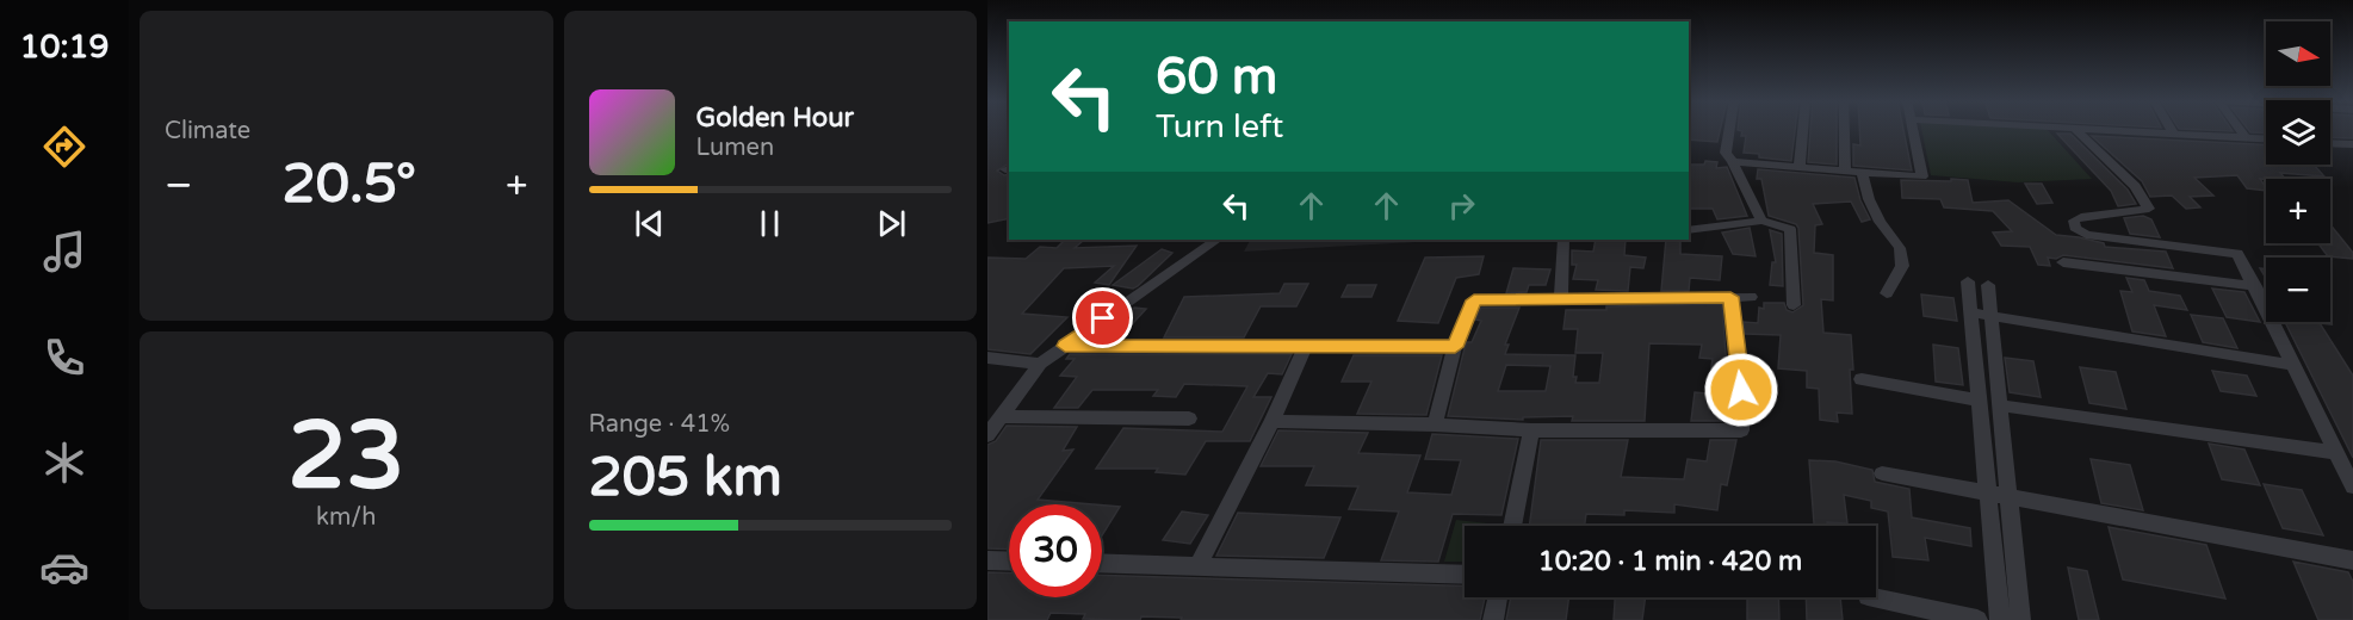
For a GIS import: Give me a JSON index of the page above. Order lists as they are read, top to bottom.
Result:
{
  "north": "right",
  "page": {
    "tabs": "10:19",
    "tile": [
      "Climate",
      ["23", "km/h"],
      ["Range · 41%", "205 km"]
    ],
    "map_buttons": ["+", "−"],
    "turn": ["60 m", "Turn left"],
    "song": ["Golden Hour", "Lumen"],
    "heat": ["−", "20.5°", "+"],
    "limit": "30",
    "trip": "10:20 · 1 min · 420 m"
  }
}
